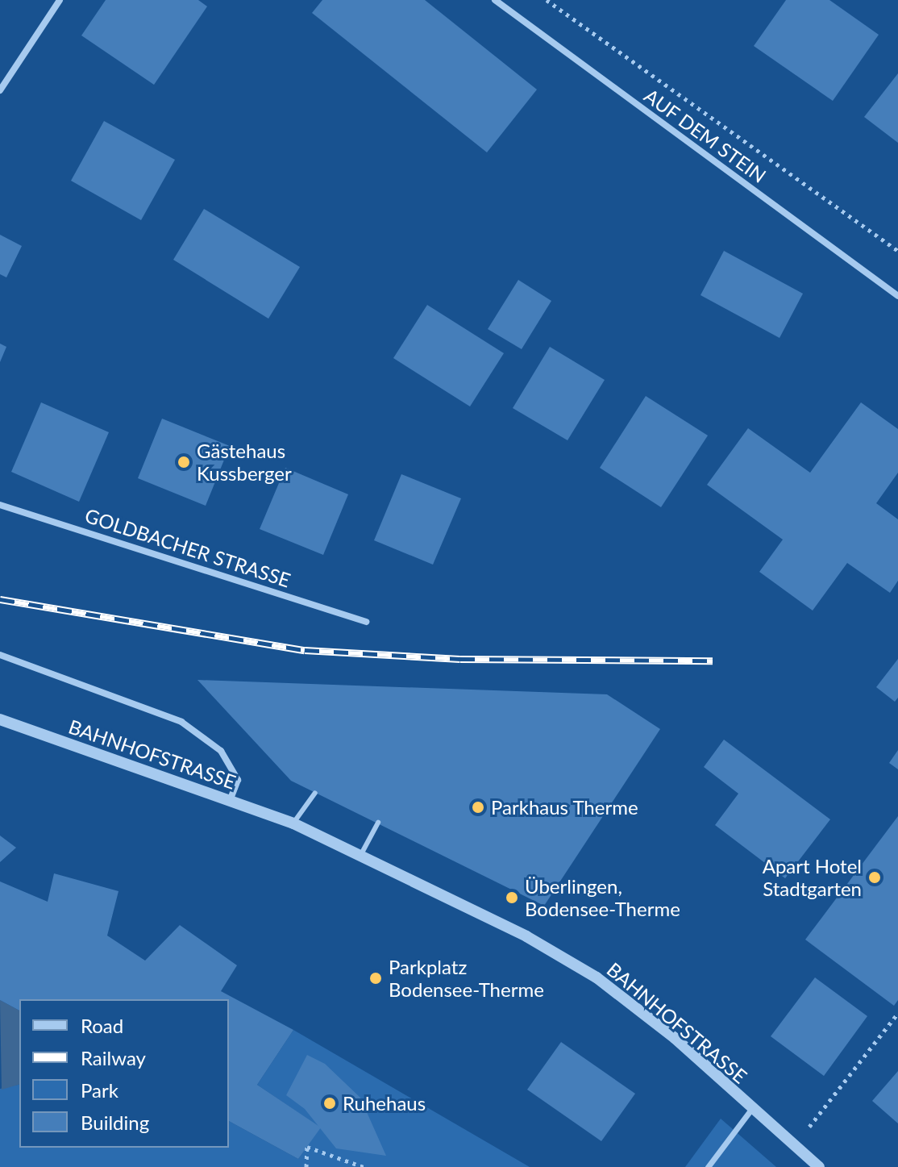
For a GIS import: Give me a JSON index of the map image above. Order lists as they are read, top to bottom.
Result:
{
  "streets": {
    "street": ["AUF DEM STEIN", "GOLDBACHER STRASSE", "BAHNHOFSTRASSE"]
  },
  "places": [
    "Gästehaus Kussberger",
    "Parkhaus Therme",
    "Apart Hotel Stadtgarten",
    "Überlingen, Bodensee-Therme",
    "Parkplatz Bodensee-Therme",
    "Ruhehaus"
  ],
  "legend": [
    "Road",
    "Railway",
    "Park",
    "Building"
  ]
}
